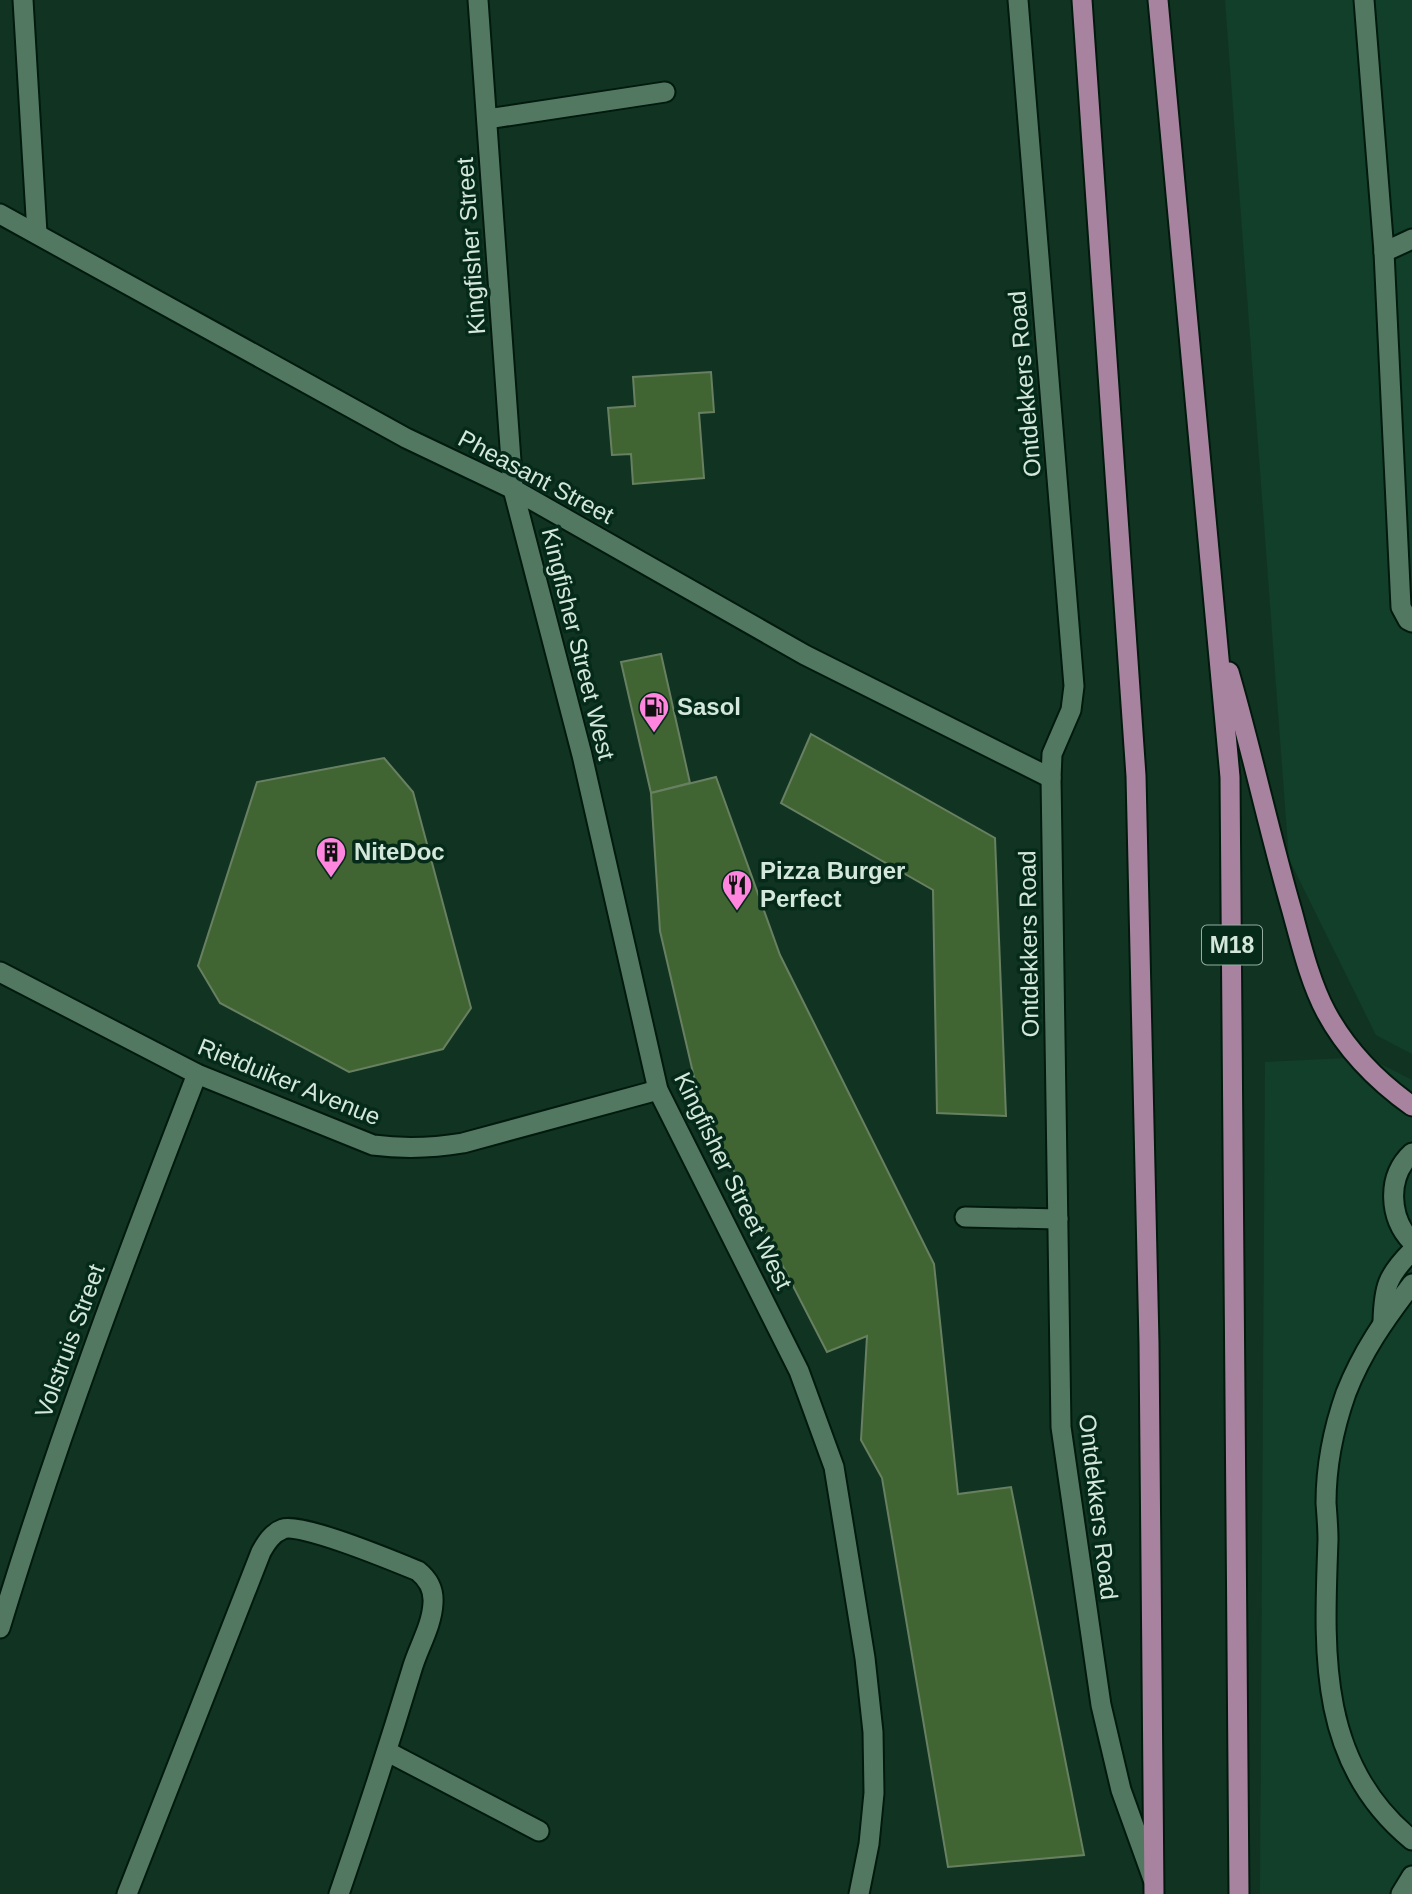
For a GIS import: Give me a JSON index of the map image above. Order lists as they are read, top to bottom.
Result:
{
  "streets": {
    "main road": ["Ontdekkers Road", "M18"],
    "street": [
      "Kingfisher Street",
      "Pheasant Street",
      "Kingfisher Street West",
      "Rietduiker Avenue",
      "Volstruis Street"
    ]
  },
  "crossings": [
    ["Kingfisher Street", "Pheasant Street"],
    ["Kingfisher Street", "Kingfisher Street West"],
    ["Ontdekkers Road", "Pheasant Street"],
    ["Pheasant Street", "Kingfisher Street West"],
    ["Kingfisher Street West", "Rietduiker Avenue"],
    ["Rietduiker Avenue", "Volstruis Street"]
  ],
  "places": {
    "fuel station": ["Sasol"],
    "building": ["NiteDoc"],
    "restaurant": ["Pizza Burger Perfect"]
  }
}
